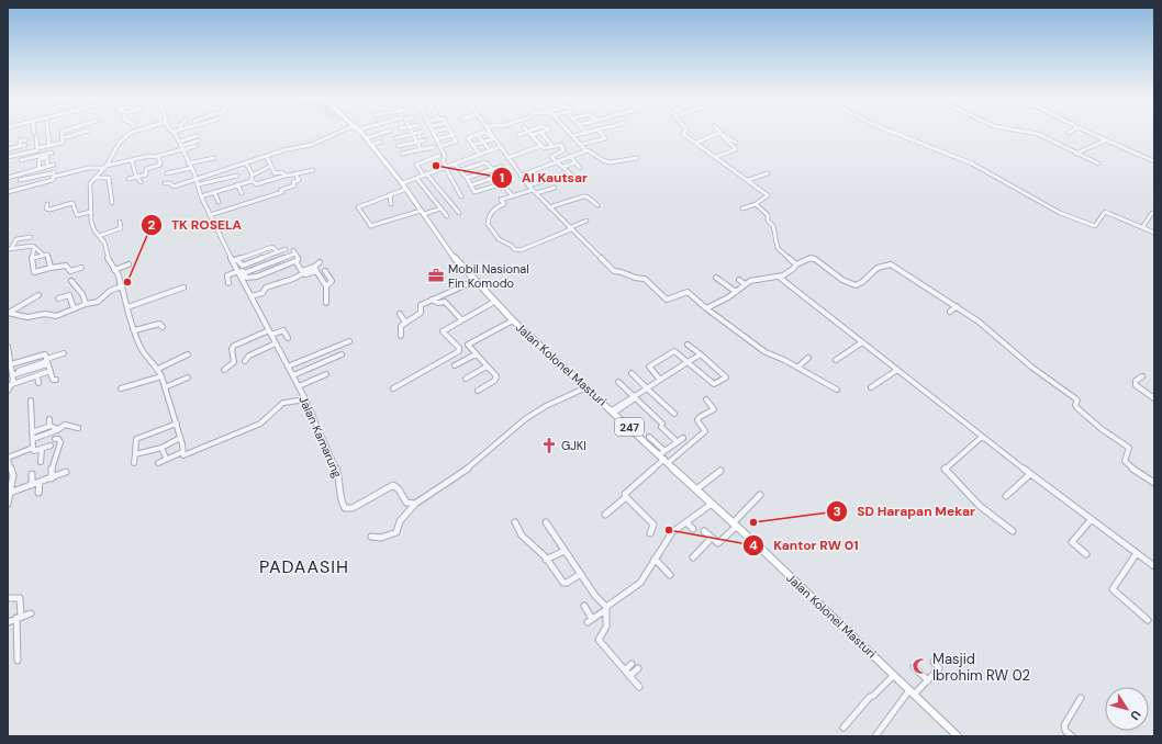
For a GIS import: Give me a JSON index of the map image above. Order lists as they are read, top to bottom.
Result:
{
  "streets": {
    "main road": ["Jalan Kolonel Masturi", "247"],
    "street": ["Jalan Kamarung"]
  },
  "districts": ["PADAASIH"],
  "places": {
    "other": [
      "Al Kautsar",
      "TK ROSELA",
      "SD Harapan Mekar",
      "Kantor RW 01"
    ],
    "office": ["Mobil Nasional Fin Komodo"],
    "church": ["GJKI"],
    "mosque": ["Masjid Ibrohim RW 02"]
  },
  "north": "bottom right"
}
